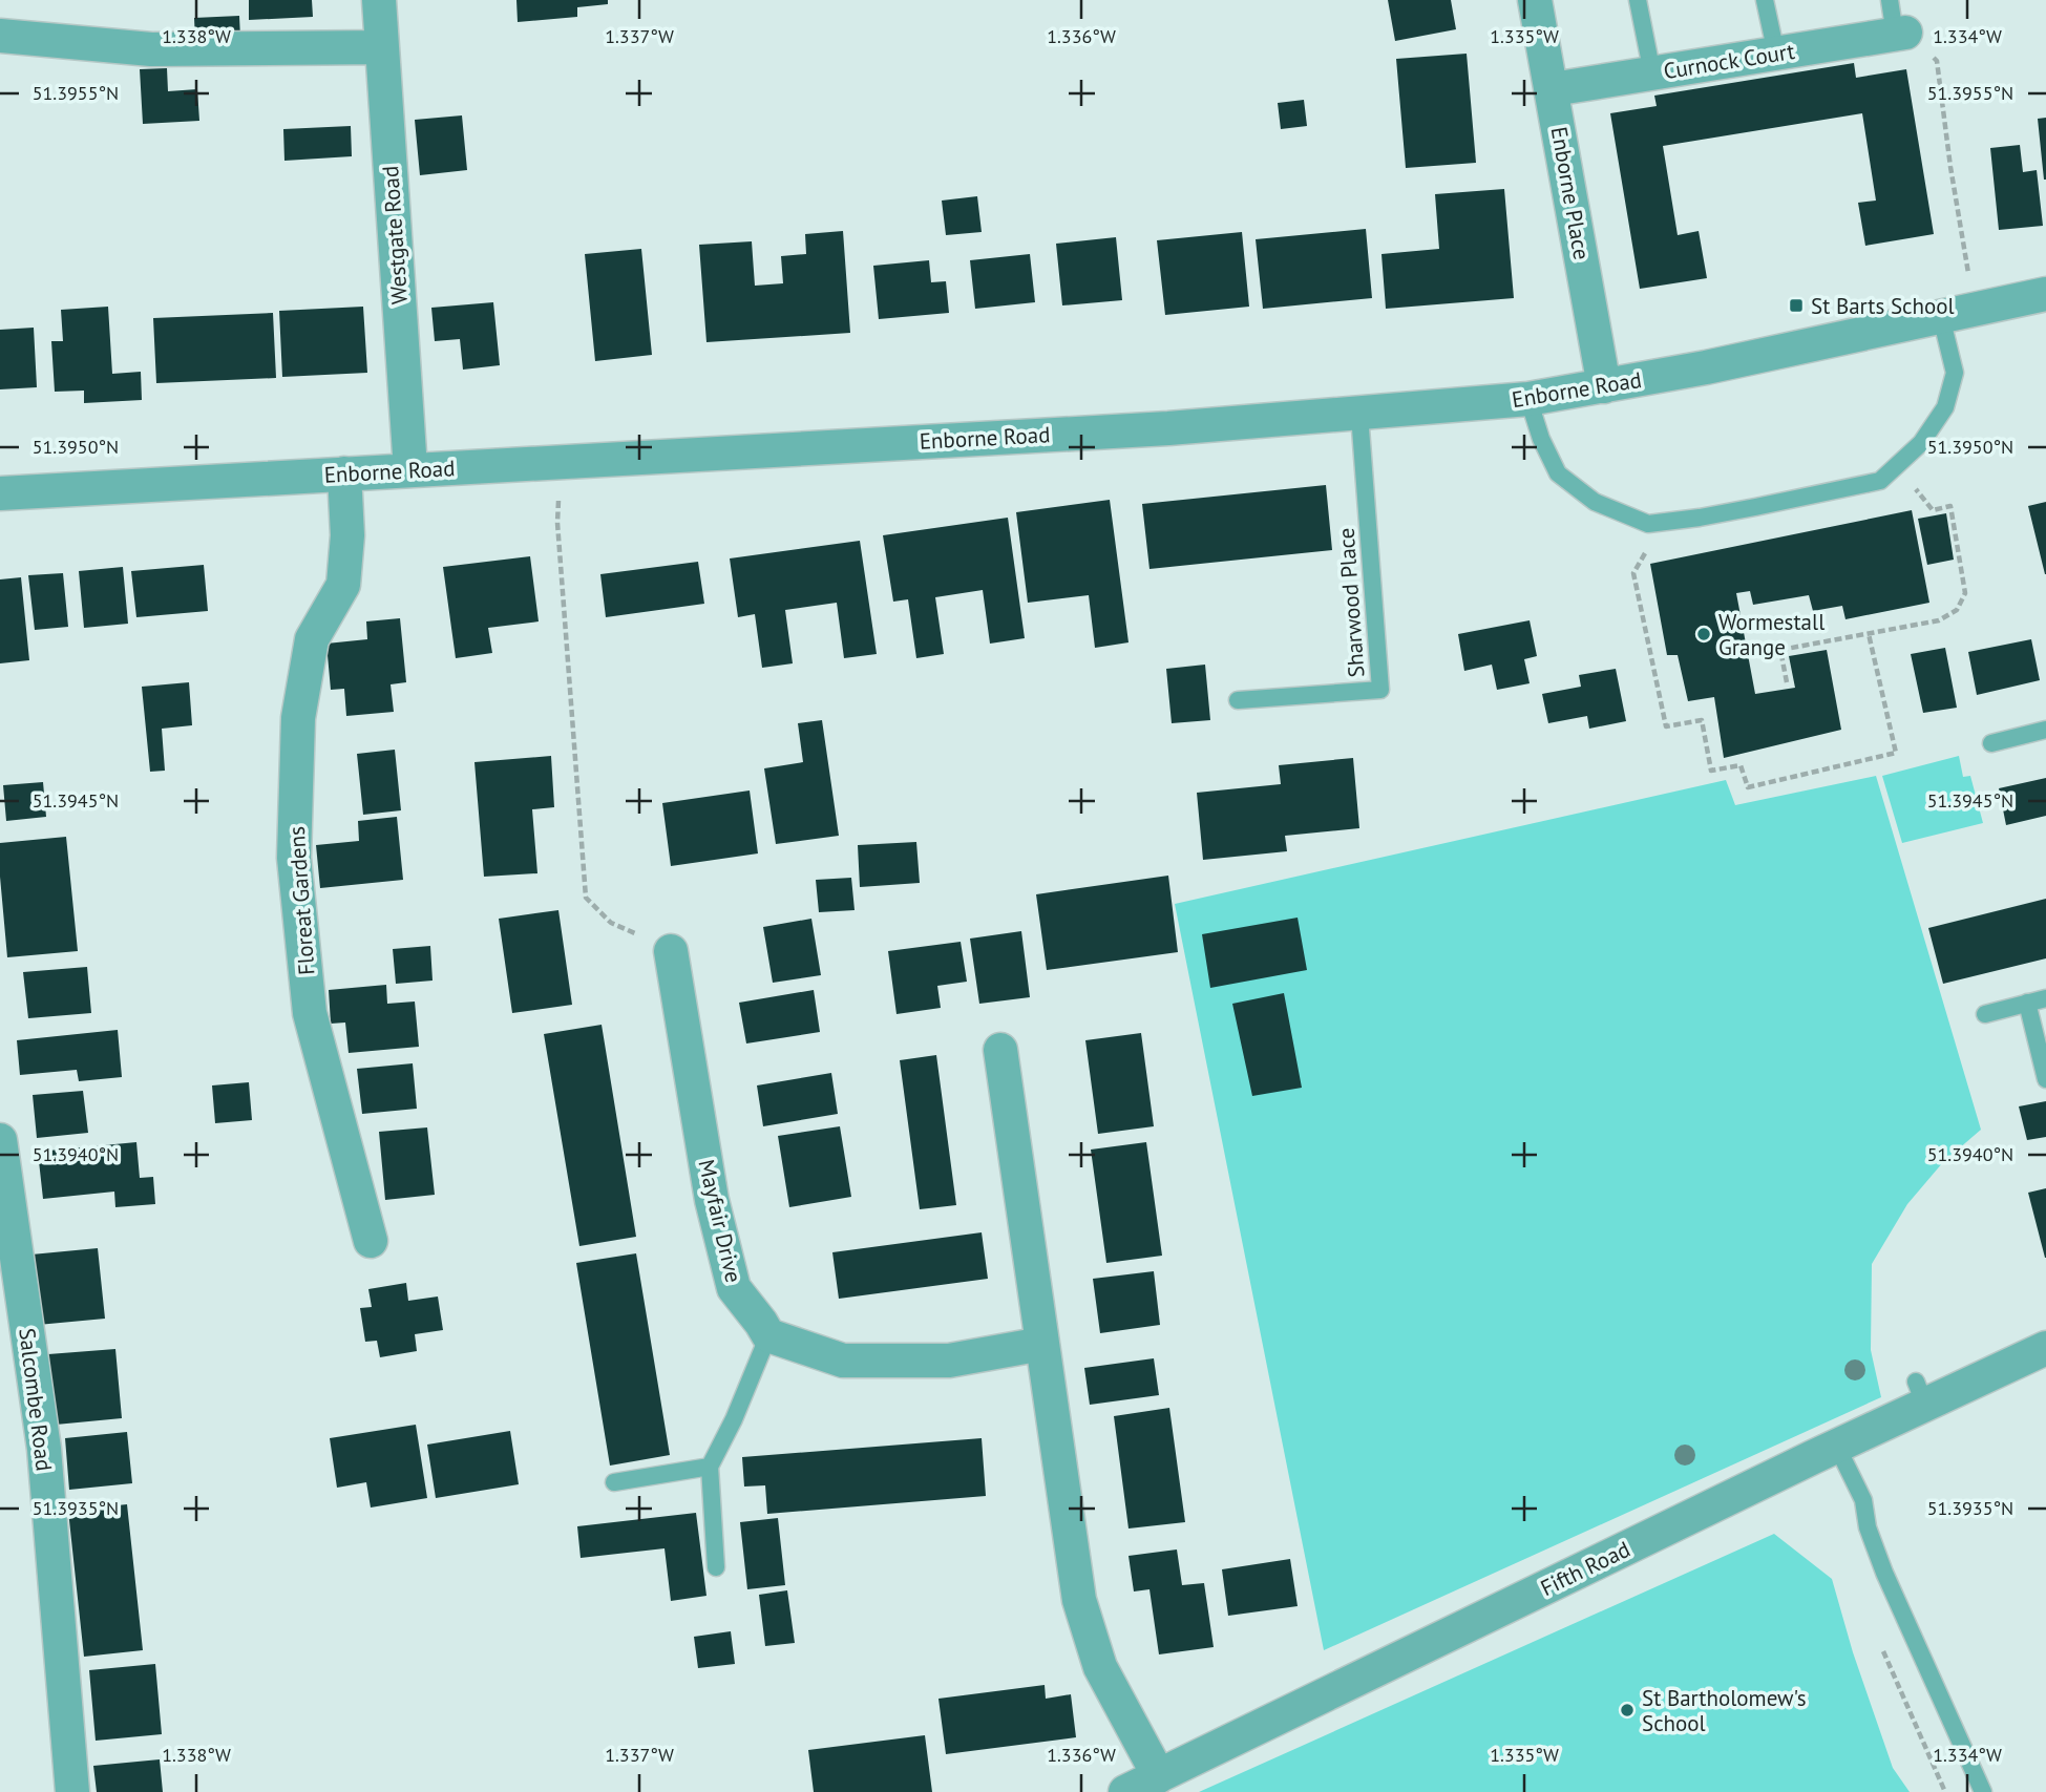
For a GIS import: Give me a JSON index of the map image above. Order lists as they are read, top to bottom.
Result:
{
  "streets": {
    "street": [
      "Curnock Court",
      "Enborne Place",
      "Westgate Road",
      "Enborne Road",
      "Floreat Gardens",
      "Mayfair Drive",
      "Salcombe Road",
      "Fifth Road"
    ],
    "lane": ["Sharwood Place"]
  },
  "crossings": [
    ["Curnock Court", "Enborne Place"],
    ["Enborne Place", "Enborne Road"],
    ["Westgate Road", "Enborne Road"],
    ["Enborne Road", "Sharwood Place"],
    ["Enborne Road", "Floreat Gardens"]
  ],
  "places": {
    "transit": ["St Barts School"],
    "other": ["Wormestall Grange", "St Bartholomew's School"]
  },
  "coordinates": [
    "1.338°W",
    "1.337°W",
    "1.336°W",
    "1.335°W",
    "1.334°W",
    "51.3955°N",
    "51.3950°N",
    "51.3945°N",
    "51.3940°N",
    "51.3935°N"
  ]
}
